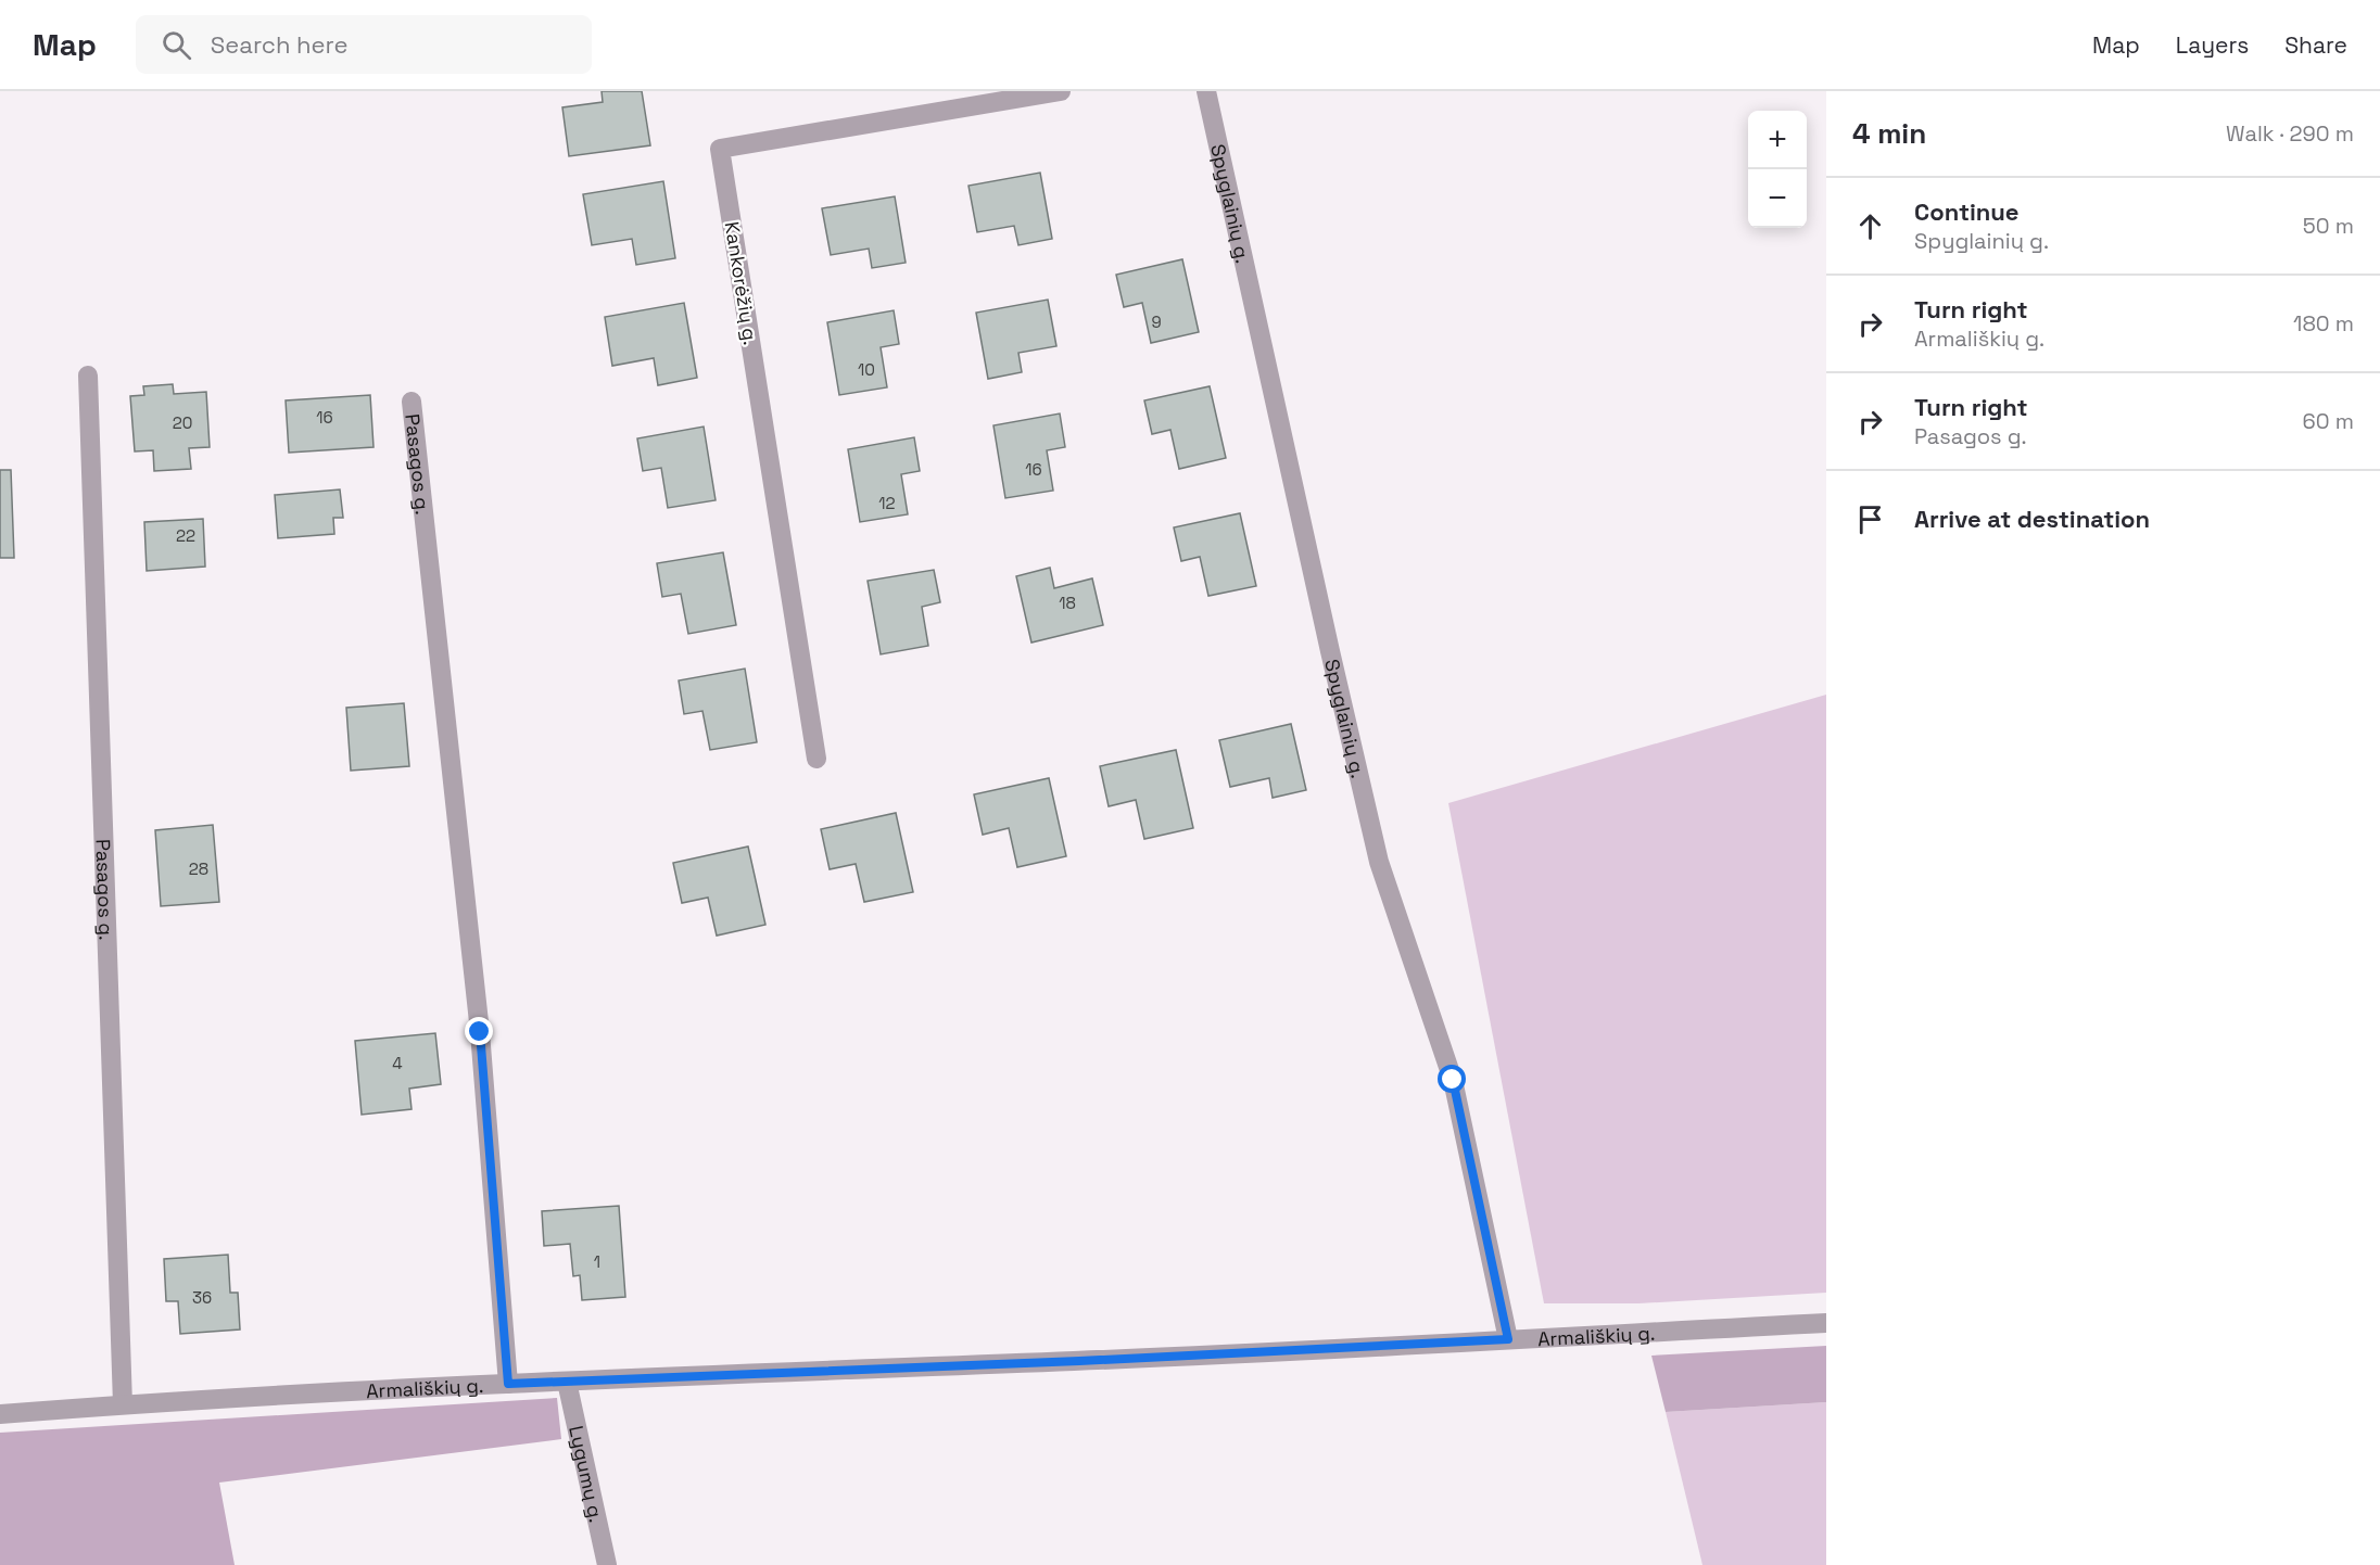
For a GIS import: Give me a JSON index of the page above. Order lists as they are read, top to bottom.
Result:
{
  "streets": {
    "street": [
      "Spyglainių g.",
      "Kankorėžių g.",
      "Pasagos g.",
      "Armališkių g.",
      "Lygumų g."
    ]
  },
  "crossings": [
    ["Spyglainių g.", "Armališkių g."],
    ["Pasagos g.", "Armališkių g."],
    ["Armališkių g.", "Lygumų g."]
  ],
  "house_numbers": [
    "9",
    "10",
    "16",
    "20",
    "16",
    "12",
    "22",
    "18",
    "28",
    "4",
    "1",
    "36"
  ],
  "page": {
    "header": "Map",
    "search": "Search here",
    "nav": ["Map", "Layers", "Share"],
    "heading": ["4 min", "Walk · 290 m"],
    "map_buttons": ["+", "−"],
    "list": [
      ["Continue", "Spyglainių g.", "50 m"],
      ["Turn right", "Armališkių g.", "180 m"],
      ["Turn right", "Pasagos g.", "60 m"],
      "Arrive at destination"
    ]
  }
}
